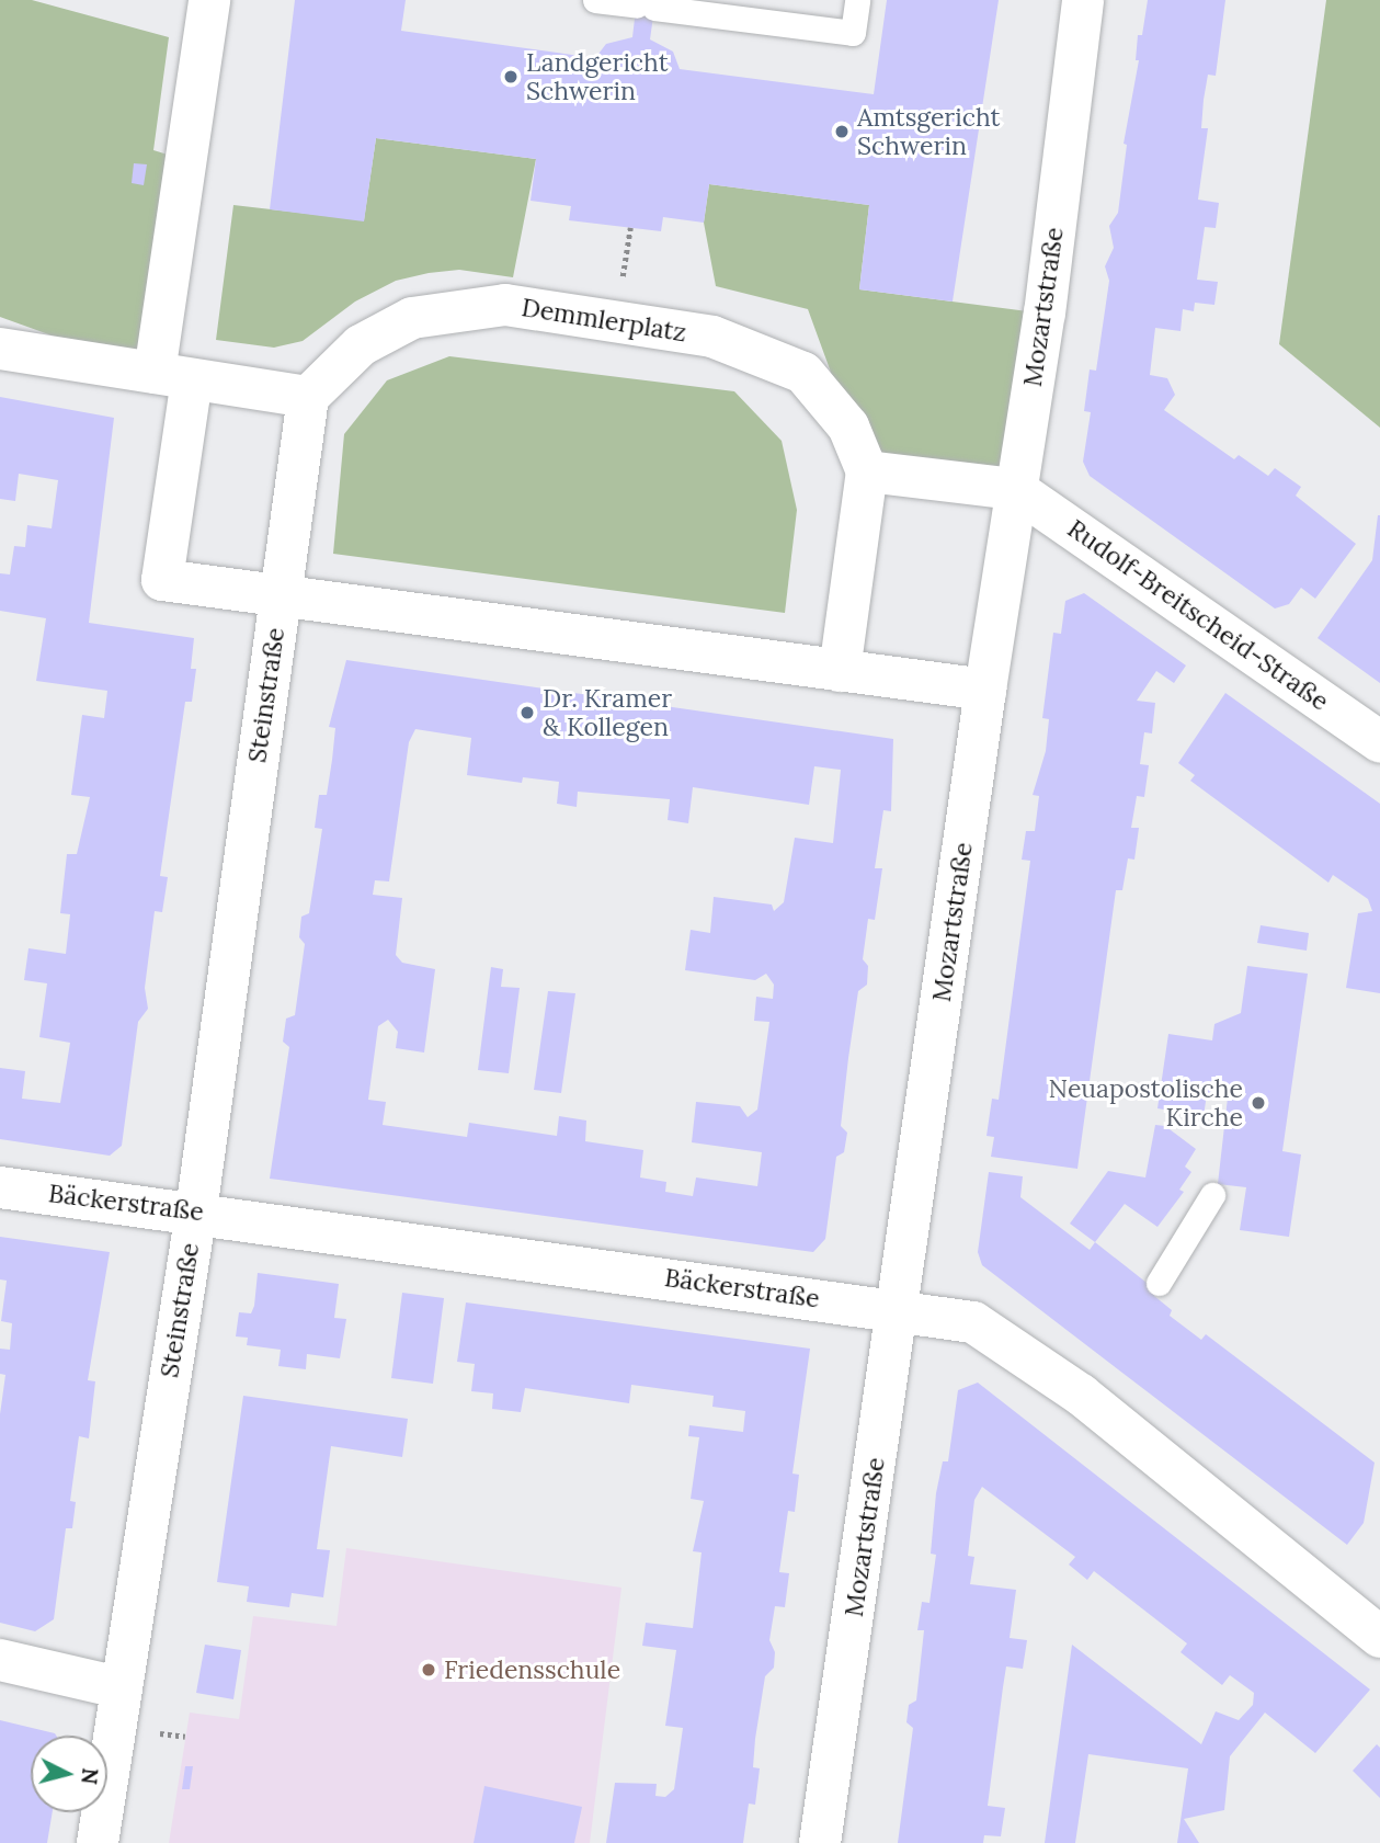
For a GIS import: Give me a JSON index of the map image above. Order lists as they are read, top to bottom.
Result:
{
  "streets": {
    "street": [
      "Mozartstraße",
      "Demmlerplatz",
      "Rudolf-Breitscheid-Straße",
      "Steinstraße",
      "Bäckerstraße"
    ]
  },
  "crossings": [
    ["Mozartstraße", "Rudolf-Breitscheid-Straße"],
    ["Mozartstraße", "Bäckerstraße"],
    ["Steinstraße", "Bäckerstraße"]
  ],
  "places": [
    "Landgericht Schwerin",
    "Amtsgericht Schwerin",
    "Dr. Kramer & Kollegen",
    "Neuapostolische Kirche",
    "Friedensschule"
  ],
  "north": "right"
}
